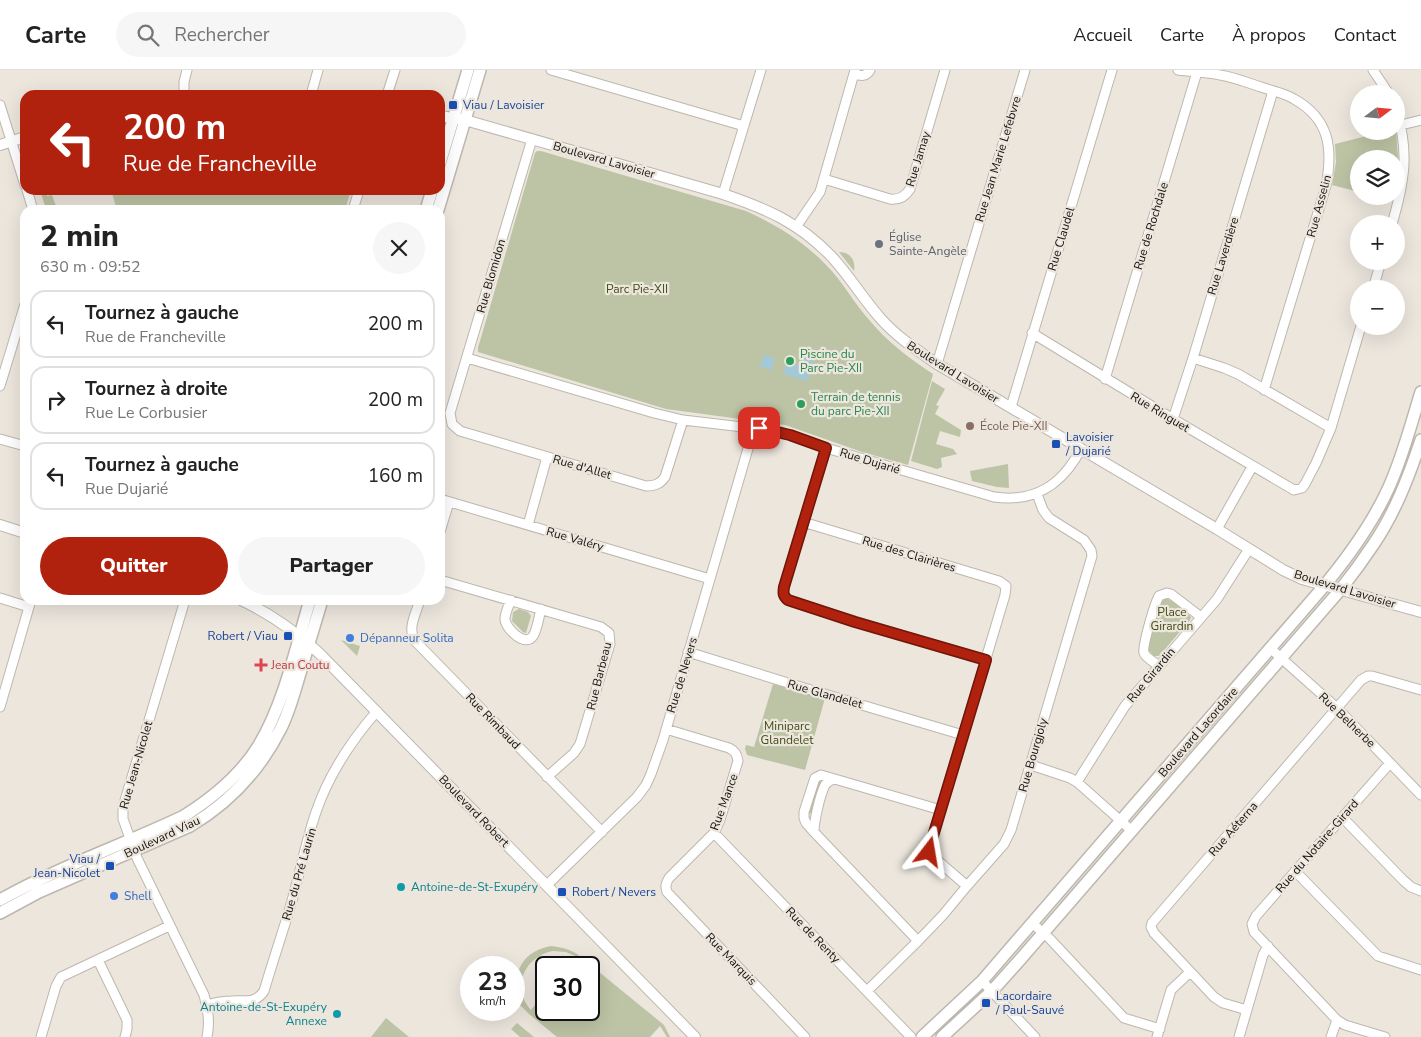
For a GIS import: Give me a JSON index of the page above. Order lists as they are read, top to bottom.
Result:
{
  "streets": {
    "main road": ["Boulevard Lacordaire", "Boulevard Viau"],
    "street": [
      "Rue Jamay",
      "Rue Jean Marie Lefebvre",
      "Boulevard Lavoisier",
      "Rue Asselin",
      "Rue de Rochdale",
      "Rue Claudel",
      "Rue Laverdière",
      "Rue Blomidon",
      "Rue Ringuet",
      "Rue Dujarié",
      "Rue d'Allet",
      "Rue Valéry",
      "Rue des Clairières",
      "Rue de Nevers",
      "Rue Girardin",
      "Rue Barbeau",
      "Rue Glandelet",
      "Rue Belherbe",
      "Rue Rimbaud",
      "Rue Bourgjoly",
      "Rue Jean-Nicolet",
      "Rue Mance",
      "Boulevard Robert",
      "Rue Aéterna",
      "Rue du Notaire-Girard",
      "Rue du Pré Laurin",
      "Rue de Renty",
      "Rue Marquis"
    ]
  },
  "crossings": [
    ["Rue Jean Marie Lefebvre", "Boulevard Lavoisier"],
    ["Boulevard Lavoisier", "Rue Claudel"],
    ["Boulevard Lavoisier", "Rue Blomidon"],
    ["Boulevard Lavoisier", "Rue Dujarié"],
    ["Boulevard Lavoisier", "Rue Girardin"],
    ["Boulevard Lavoisier", "Boulevard Lacordaire"],
    ["Rue Asselin", "Rue de Rochdale"],
    ["Rue Asselin", "Rue Laverdière"],
    ["Rue de Rochdale", "Rue Ringuet"],
    ["Rue Claudel", "Rue Ringuet"],
    ["Rue Laverdière", "Rue Ringuet"],
    ["Rue Blomidon", "Rue Dujarié"],
    ["Rue Blomidon", "Rue d'Allet"],
    ["Rue Dujarié", "Rue d'Allet"],
    ["Rue Dujarié", "Rue de Nevers"],
    ["Rue Dujarié", "Rue Bourgjoly"],
    ["Rue Valéry", "Rue de Nevers"],
    ["Rue de Nevers", "Rue Glandelet"],
    ["Rue de Nevers", "Rue Rimbaud"],
    ["Rue de Nevers", "Rue Mance"],
    ["Rue de Nevers", "Boulevard Robert"],
    ["Rue Barbeau", "Rue Rimbaud"],
    ["Rue Belherbe", "Boulevard Lacordaire"],
    ["Rue Belherbe", "Rue Aéterna"],
    ["Rue Belherbe", "Rue du Notaire-Girard"],
    ["Rue Bourgjoly", "Rue de Renty"],
    ["Rue Jean-Nicolet", "Boulevard Viau"],
    ["Rue Jean-Nicolet", "Rue du Pré Laurin"],
    ["Rue Mance", "Rue de Renty"],
    ["Rue Mance", "Rue Marquis"],
    ["Boulevard Robert", "Boulevard Viau"],
    ["Boulevard Robert", "Rue du Pré Laurin"]
  ],
  "parks": ["Parc Pie-XII", "Place Girardin", "Miniparc Glandelet"],
  "places": {
    "transit": [
      "Viau / Lavoisier",
      "Lavoisier / Dujarié",
      "Robert / Viau",
      "Viau / Jean-Nicolet",
      "Robert / Nevers",
      "Lacordaire / Paul-Sauvé"
    ],
    "other": [
      "Église Sainte-Angèle",
      "Piscine du Parc Pie-XII",
      "Terrain de tennis du parc Pie-XII",
      "École Pie-XII",
      "Dépanneur Solita",
      "Antoine-de-St-Exupéry",
      "Shell",
      "Antoine-de-St-Exupéry Annexe"
    ],
    "health": ["Jean Coutu"]
  },
  "north": "right",
  "page": {
    "header": "Carte",
    "search": "Rechercher",
    "nav": [
      "Accueil",
      "Carte",
      "À propos",
      "Contact"
    ],
    "map_buttons": ["+", "−"],
    "turn": ["200 m", "Rue de Francheville"],
    "heading": ["2 min", "630 m · 09:52"],
    "list": [
      {
        "name": "Tournez à gauche",
        "note": "Rue de Francheville",
        "value": "200 m"
      },
      {
        "name": "Tournez à droite",
        "note": "Rue Le Corbusier",
        "value": "200 m"
      },
      {
        "name": "Tournez à gauche",
        "note": "Rue Dujarié",
        "value": "160 m"
      }
    ],
    "buttons": ["Quitter", "Partager"],
    "speed": "23 km/h",
    "limit": "30"
  }
}
